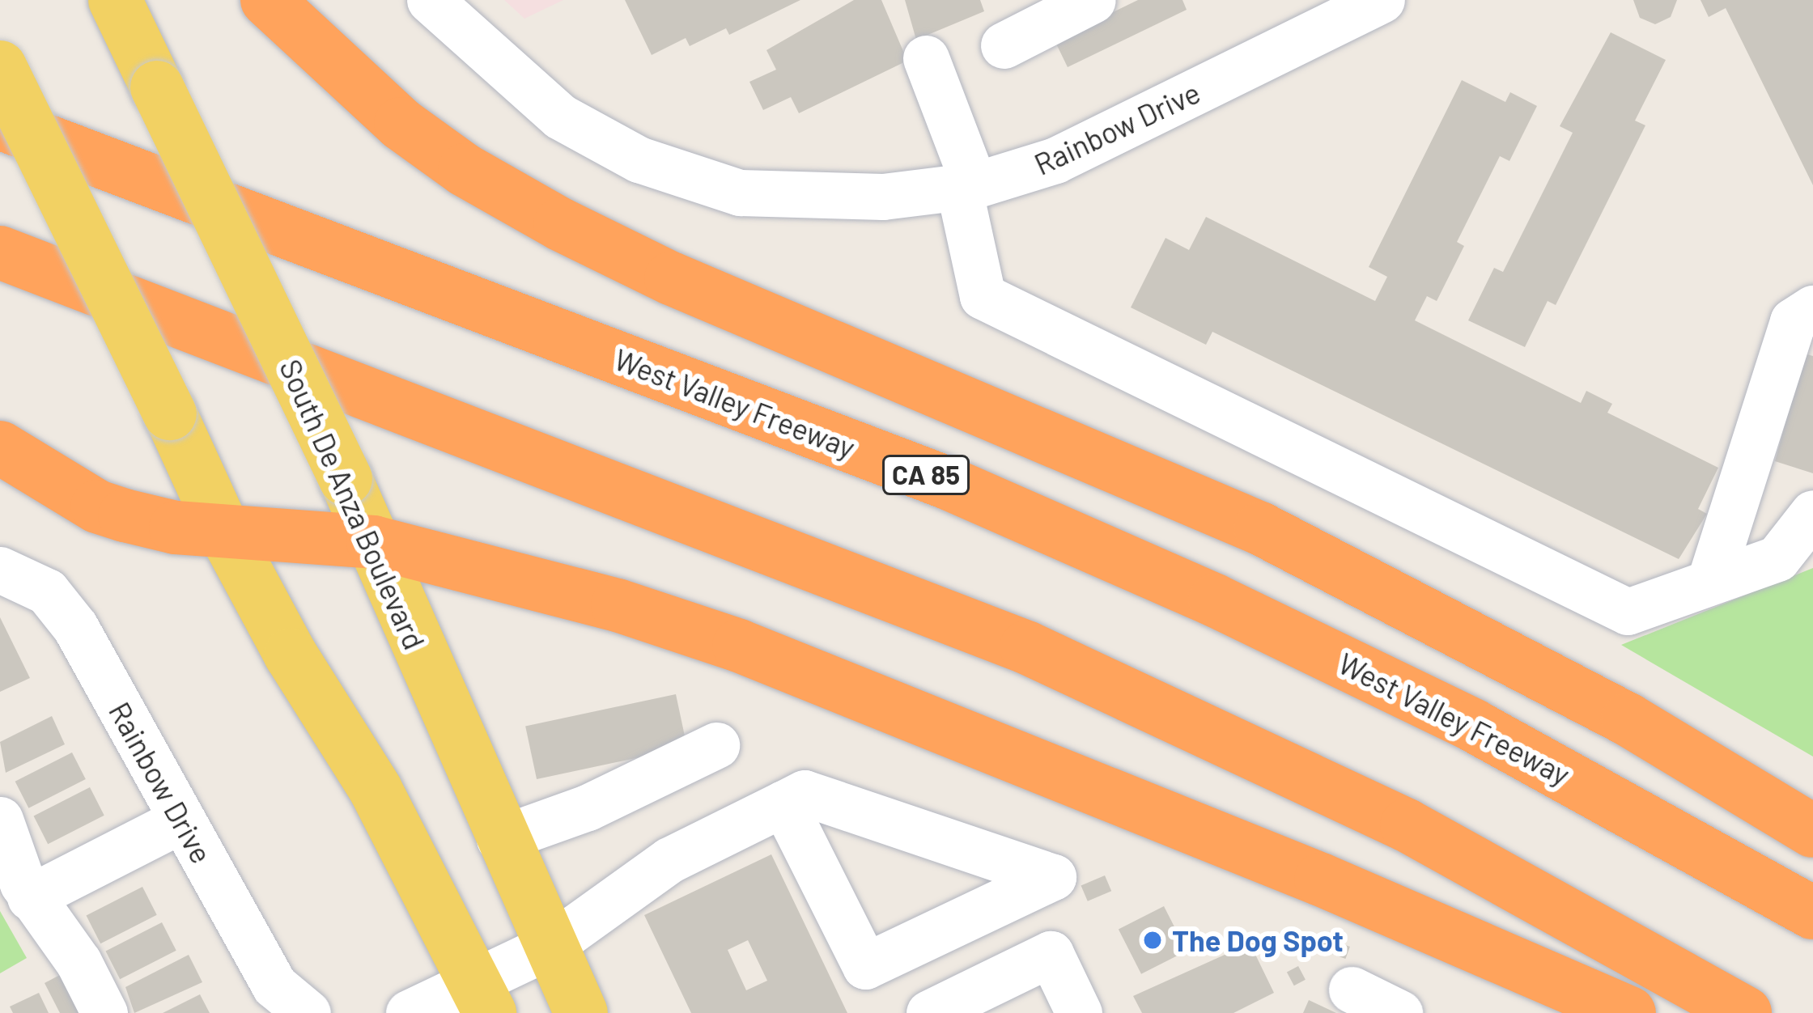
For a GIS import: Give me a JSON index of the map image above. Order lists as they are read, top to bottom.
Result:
{
  "streets": {
    "highway": ["West Valley Freeway", "CA 85"],
    "main road": ["South De Anza Boulevard"],
    "street": ["Rainbow Drive"]
  },
  "places": ["The Dog Spot"]
}
